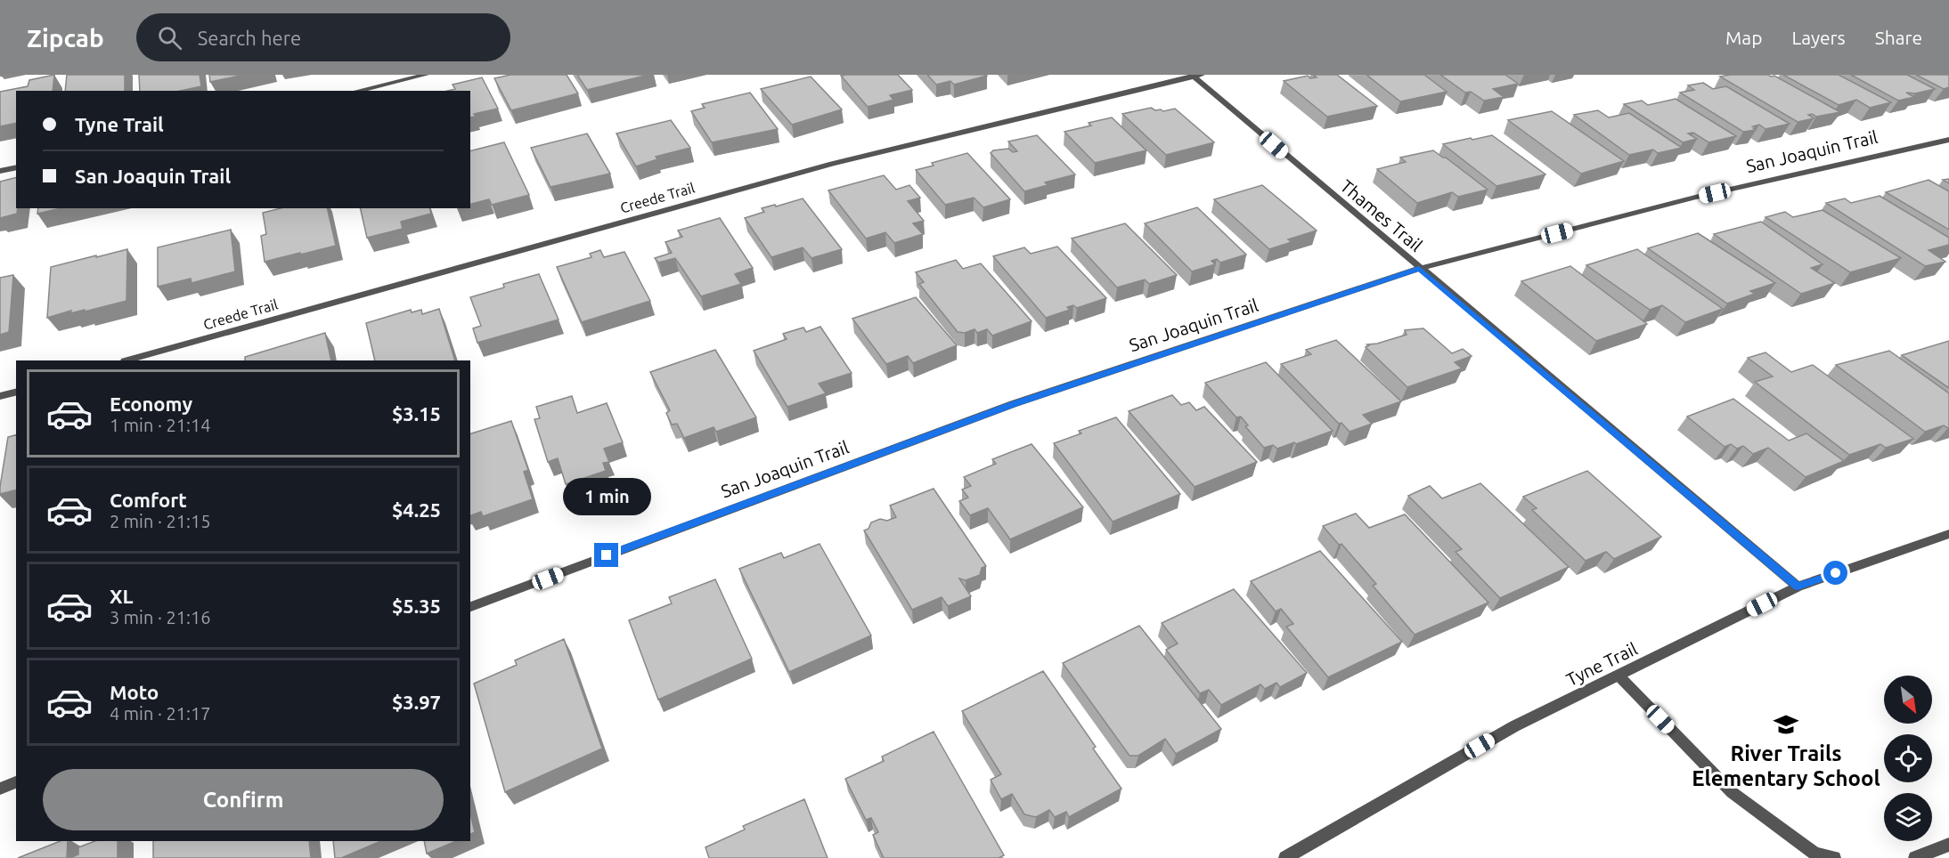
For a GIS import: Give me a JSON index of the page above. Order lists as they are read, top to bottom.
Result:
{
  "streets": {
    "street": [
      "San Joaquin Trail",
      "Creede Trail",
      "Thames Trail",
      "Tyne Trail"
    ]
  },
  "crossings": [
    ["San Joaquin Trail", "Thames Trail"],
    ["Creede Trail", "Thames Trail"],
    ["Thames Trail", "Tyne Trail"]
  ],
  "places": {
    "school or university": ["River Trails Elementary School"]
  },
  "north": "bottom right",
  "page": {
    "header": "Zipcab",
    "search": "Search here",
    "nav": ["Map", "Layers", "Share"],
    "banner": ["Tyne Trail", "San Joaquin Trail"],
    "list": [
      {
        "name": "Economy",
        "note": "1 min · 21:14",
        "value": "$3.15"
      },
      {
        "name": "Comfort",
        "note": "2 min · 21:15",
        "value": "$4.25"
      },
      {
        "name": "XL",
        "note": "3 min · 21:16",
        "value": "$5.35"
      },
      {
        "name": "Moto",
        "note": "4 min · 21:17",
        "value": "$3.97"
      }
    ],
    "bubble": "1 min",
    "buttons": "Confirm"
  }
}
